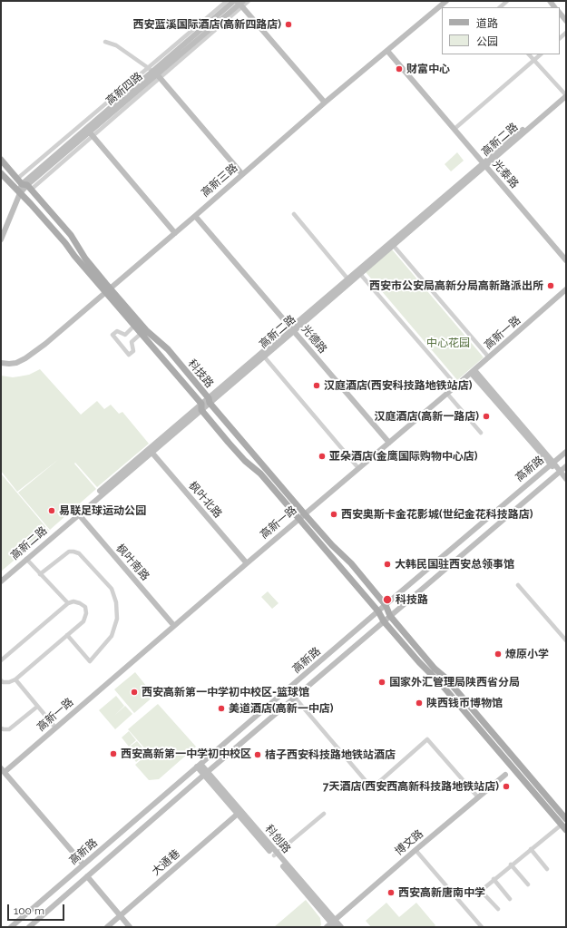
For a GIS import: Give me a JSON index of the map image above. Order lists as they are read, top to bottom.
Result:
{
  "streets": {
    "main road": ["科技路"],
    "street": [
      "高新四路",
      "高新二路",
      "光泰路",
      "高新三路",
      "高新一路",
      "光德路",
      "高新路",
      "枫叶北路",
      "枫叶南路",
      "科创路",
      "博文路",
      "大通巷"
    ]
  },
  "crossings": [
    ["高新四路", "科技路"],
    ["高新二路", "光泰路"],
    ["高新二路", "光德路"],
    ["高新二路", "科技路"],
    ["高新二路", "枫叶北路"],
    ["高新二路", "枫叶南路"],
    ["光泰路", "高新三路"],
    ["高新三路", "光德路"],
    ["高新三路", "科技路"],
    ["高新一路", "光德路"],
    ["高新一路", "科技路"],
    ["高新一路", "枫叶北路"],
    ["高新一路", "枫叶南路"],
    ["科技路", "高新路"],
    ["高新路", "科创路"],
    ["科创路", "博文路"],
    ["科创路", "大通巷"]
  ],
  "parks": ["中心花园"],
  "places": [
    "西安蓝溪国际酒店(高新四路店)",
    "财富中心",
    "西安市公安局高新分局高新路派出所",
    "汉庭酒店(西安科技路地铁站店)",
    "汉庭酒店(高新一路店)",
    "亚朵酒店(金鹰国际购物中心店)",
    "易联足球运动公园",
    "西安奥斯卡金花影城(世纪金花科技路店)",
    "大韩民国驻西安总领事馆",
    "科技路",
    "燎原小学",
    "国家外汇管理局陕西省分局",
    "西安高新第一中学初中校区-篮球馆",
    "陕西钱币博物馆",
    "美道酒店(高新一中店)",
    "西安高新第一中学初中校区",
    "桔子西安科技路地铁站酒店",
    "7天酒店(西安西高新科技路地铁站店)",
    "西安高新唐南中学"
  ],
  "legend": ["道路", "公园"],
  "scale_bar": "100 m"
}
